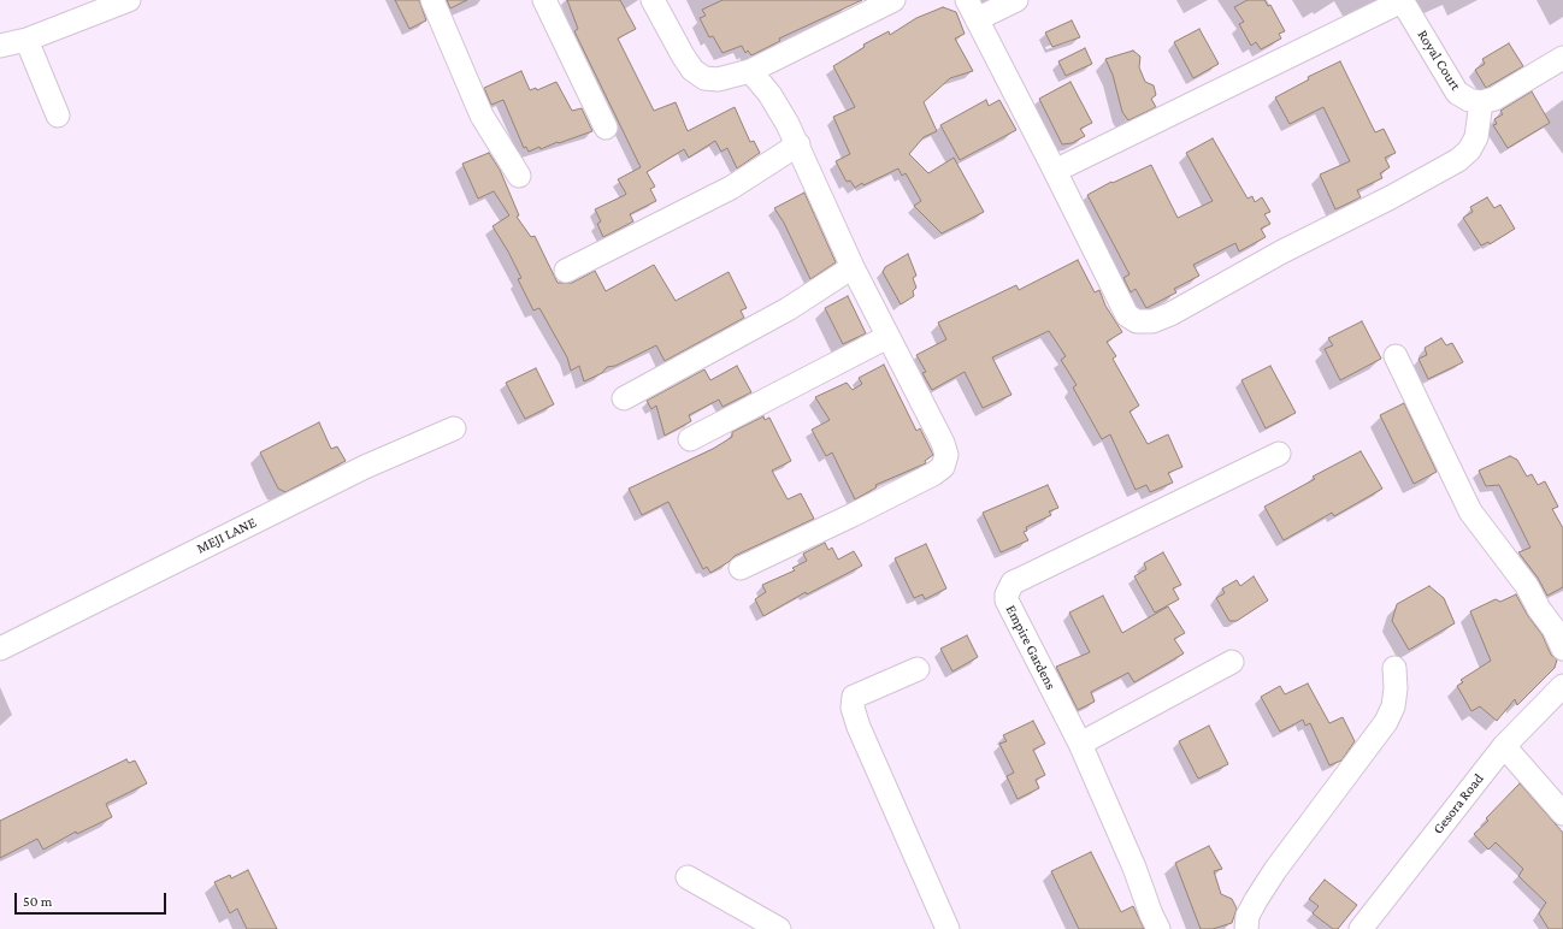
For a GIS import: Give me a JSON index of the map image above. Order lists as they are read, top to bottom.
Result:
{
  "streets": {
    "street": [
      "Royal Court",
      "MEJI LANE",
      "Empire Gardens",
      "Gesora Road"
    ]
  },
  "scale_bar": "50 m"
}
